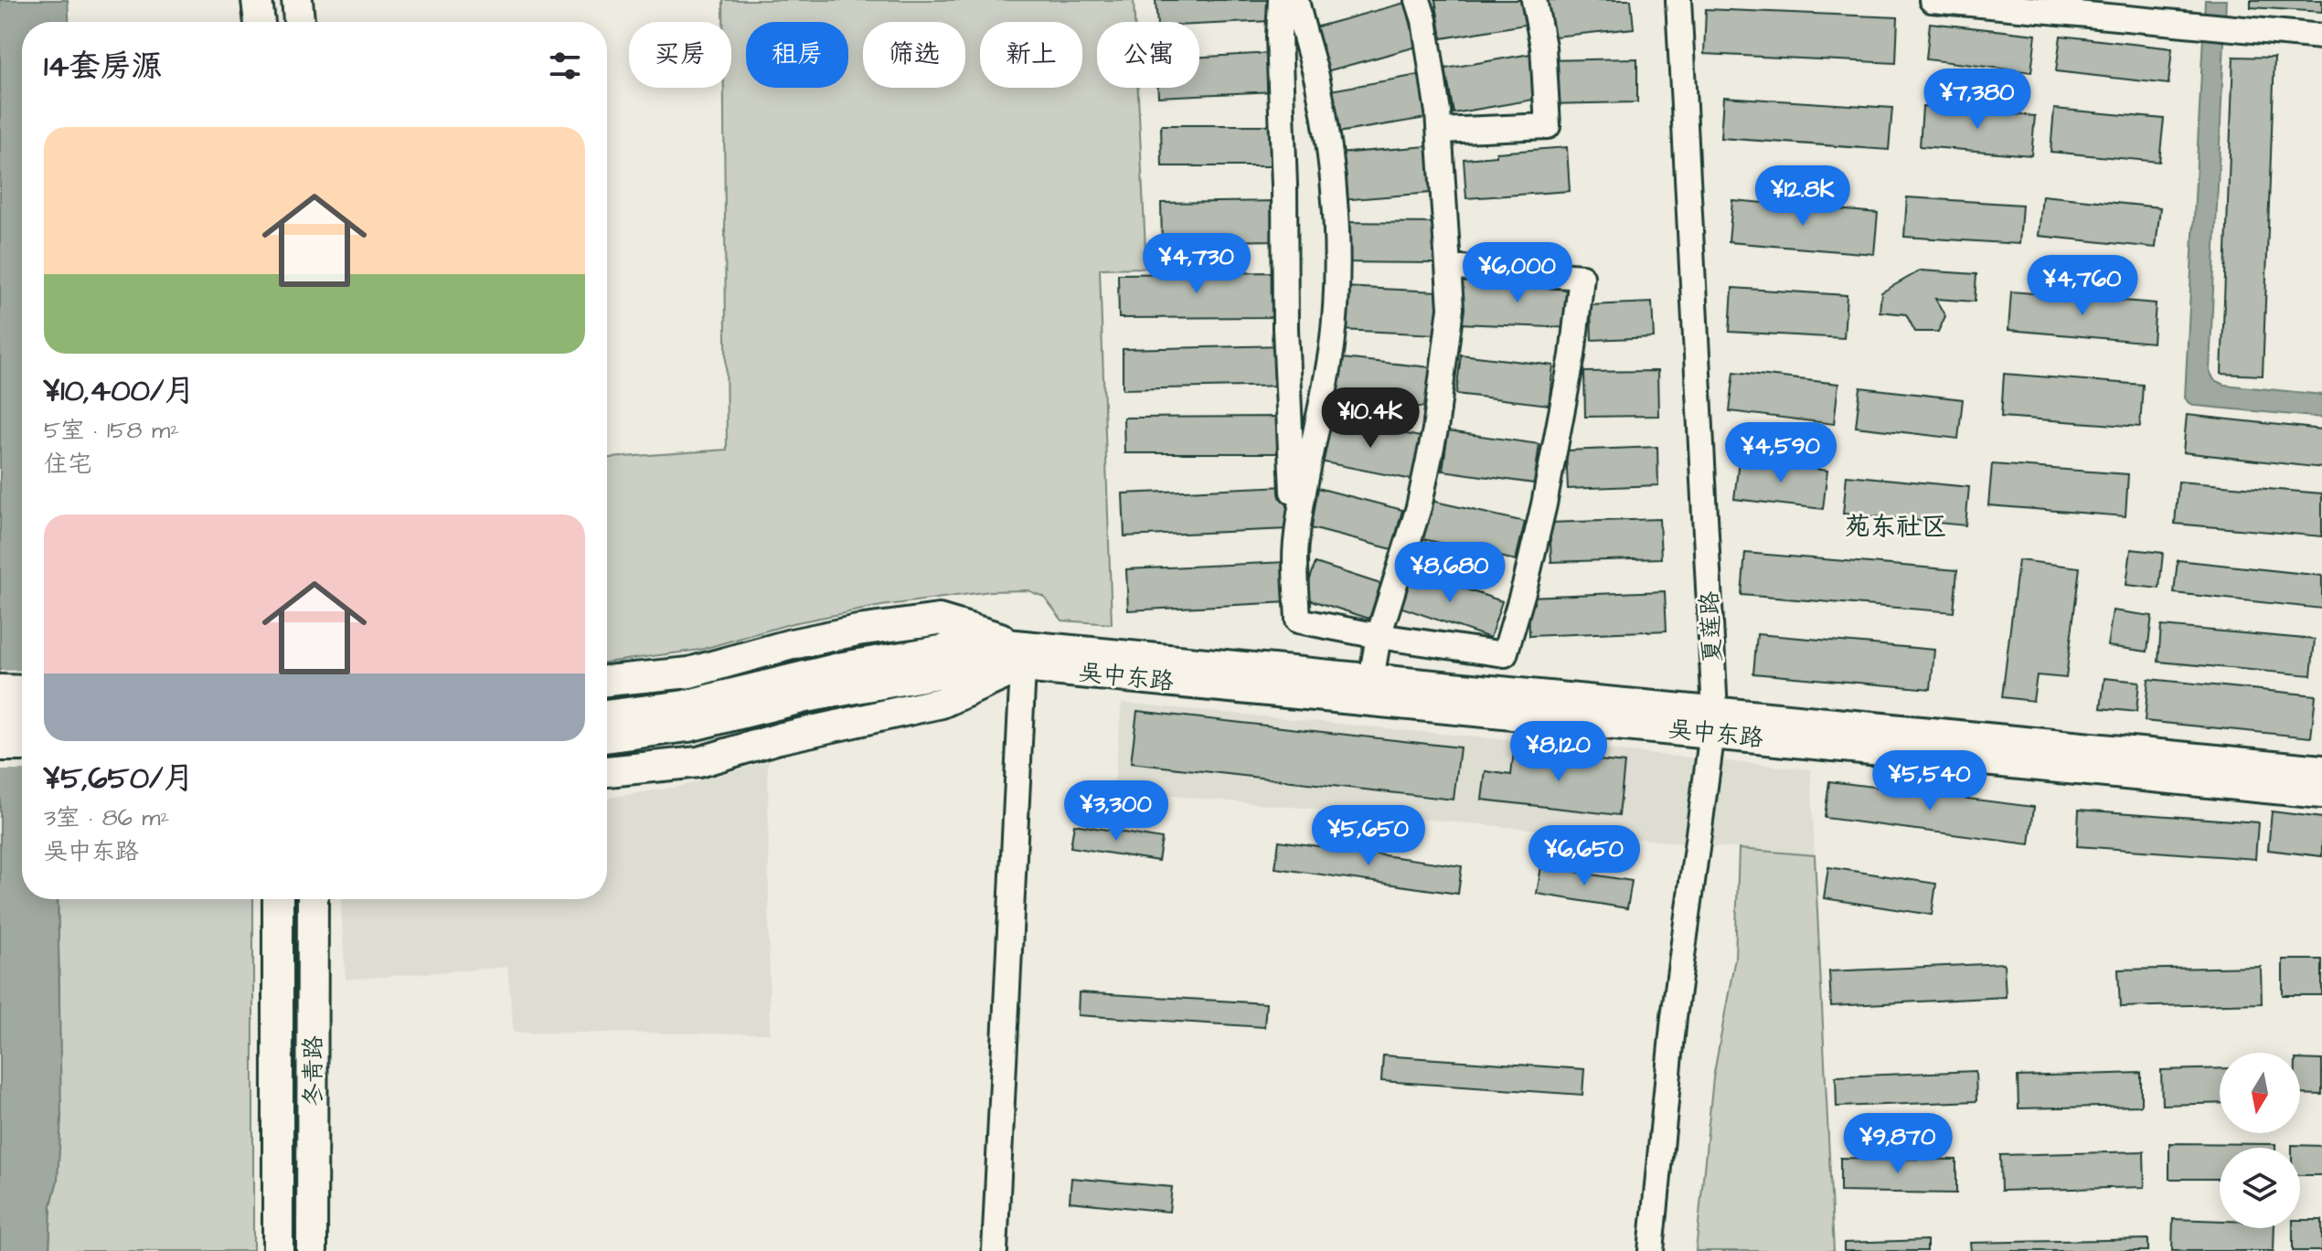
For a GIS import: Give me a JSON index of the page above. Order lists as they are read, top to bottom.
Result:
{
  "streets": {
    "main road": ["吴中东路", "冬青路"],
    "street": ["夏莲路"]
  },
  "crossings": [
    ["夏莲路", "吴中东路"]
  ],
  "districts": ["苑东社区"],
  "north": "bottom",
  "page": {
    "chip": [
      "买房",
      "租房",
      "筛选",
      "新上",
      "公寓"
    ],
    "heading": "14套房源",
    "price": [
      "¥7,380",
      "¥12.8K",
      "¥4,730",
      "¥6,000",
      "¥4,760",
      "¥10.4K",
      "¥4,590",
      "¥8,680",
      "¥8,120",
      "¥5,540",
      "¥3,300",
      "¥5,650",
      "¥6,650",
      "¥9,870"
    ],
    "list": [
      {
        "name": "¥10,400/月",
        "note": "5室 · 158 m² · 住宅"
      },
      {
        "name": "¥5,650/月",
        "note": "3室 · 86 m² · 吴中东路"
      }
    ]
  }
}
